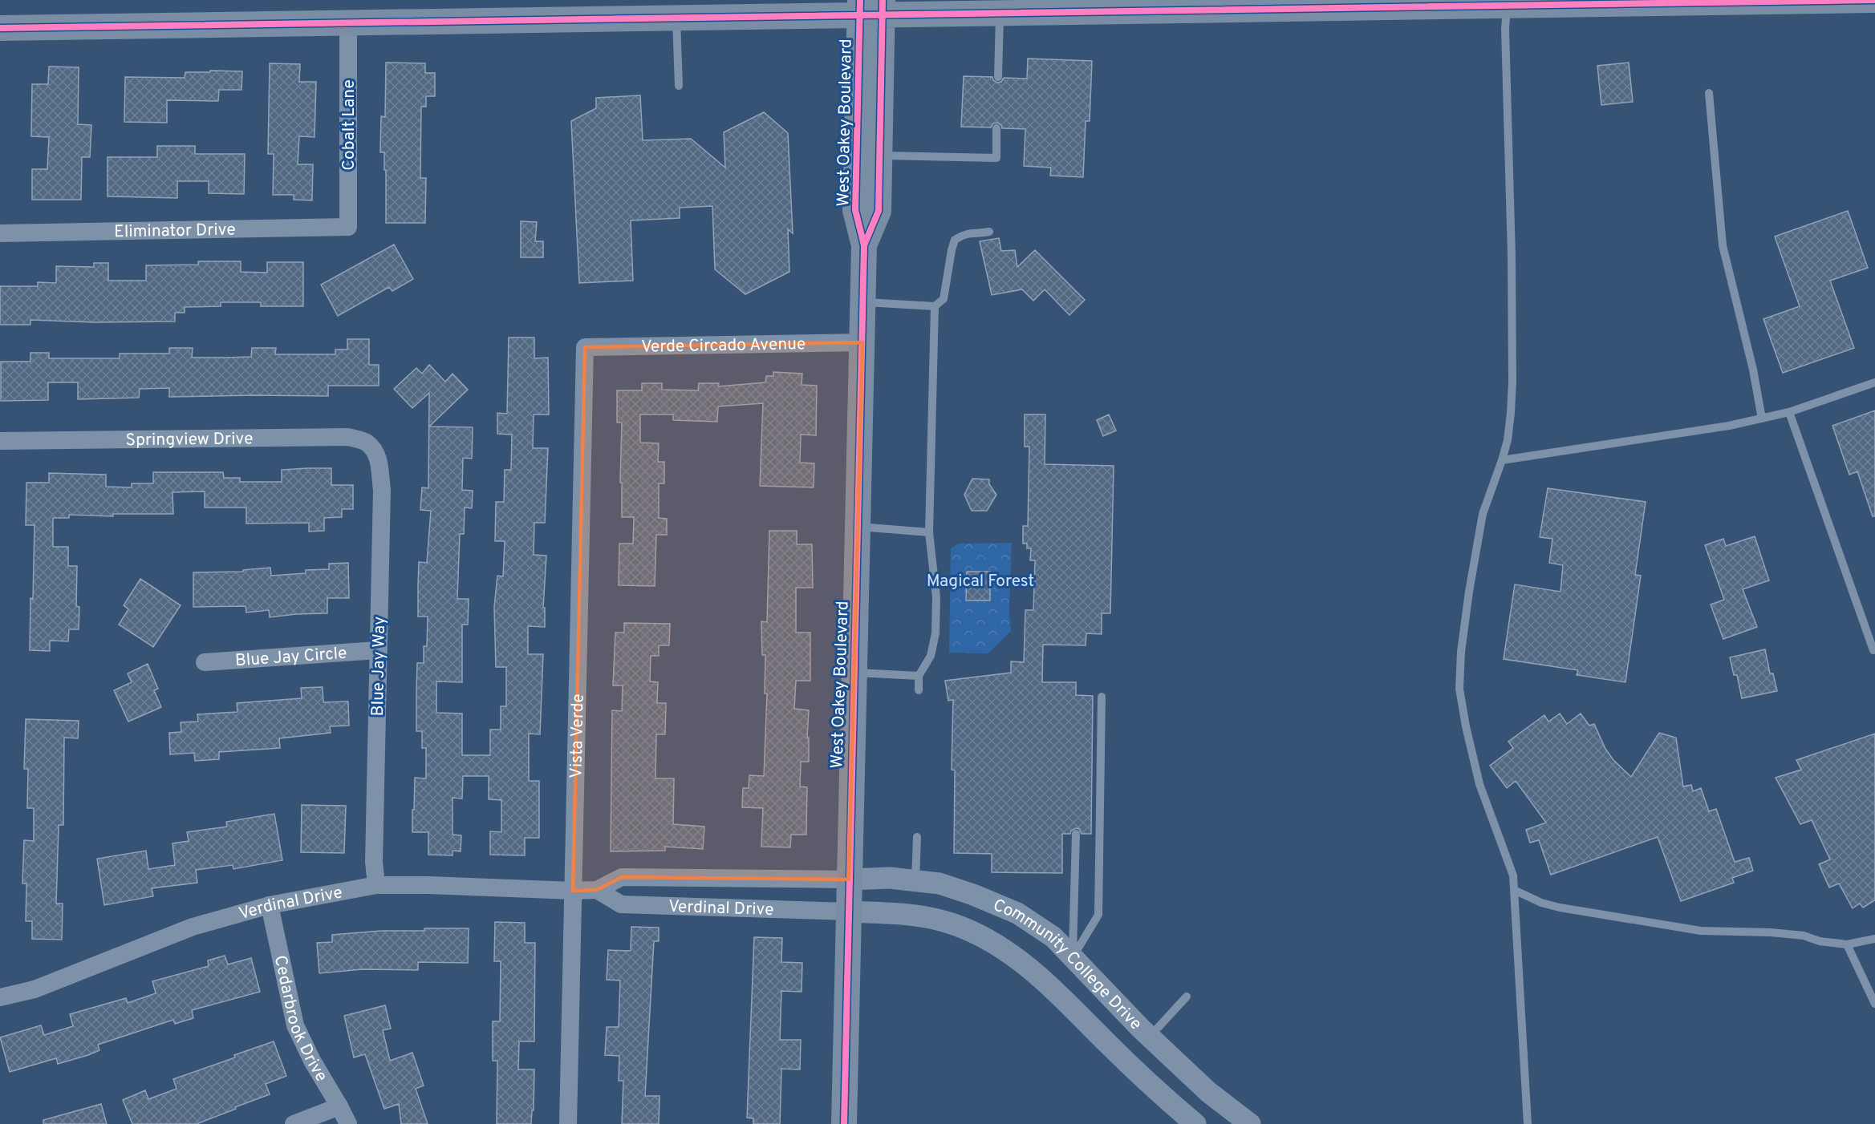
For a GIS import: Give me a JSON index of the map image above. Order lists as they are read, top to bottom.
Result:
{
  "streets": {
    "main road": ["West Oakey Boulevard"],
    "street": [
      "Cobalt Lane",
      "Eliminator Drive",
      "Verde Circado Avenue",
      "Springview Drive",
      "Blue Jay Circle",
      "Blue Jay Way",
      "Vista Verde",
      "Verdinal Drive",
      "Community College Drive",
      "Cedarbrook Drive"
    ]
  },
  "crossings": [
    ["West Oakey Boulevard", "Verde Circado Avenue"],
    ["West Oakey Boulevard", "Verdinal Drive"],
    ["West Oakey Boulevard", "Community College Drive"],
    ["Cobalt Lane", "Eliminator Drive"],
    ["Verde Circado Avenue", "Vista Verde"],
    ["Springview Drive", "Blue Jay Way"],
    ["Blue Jay Circle", "Blue Jay Way"],
    ["Blue Jay Way", "Verdinal Drive"],
    ["Vista Verde", "Verdinal Drive"],
    ["Verdinal Drive", "Community College Drive"],
    ["Verdinal Drive", "Cedarbrook Drive"]
  ],
  "parks": ["Magical Forest"]
}
